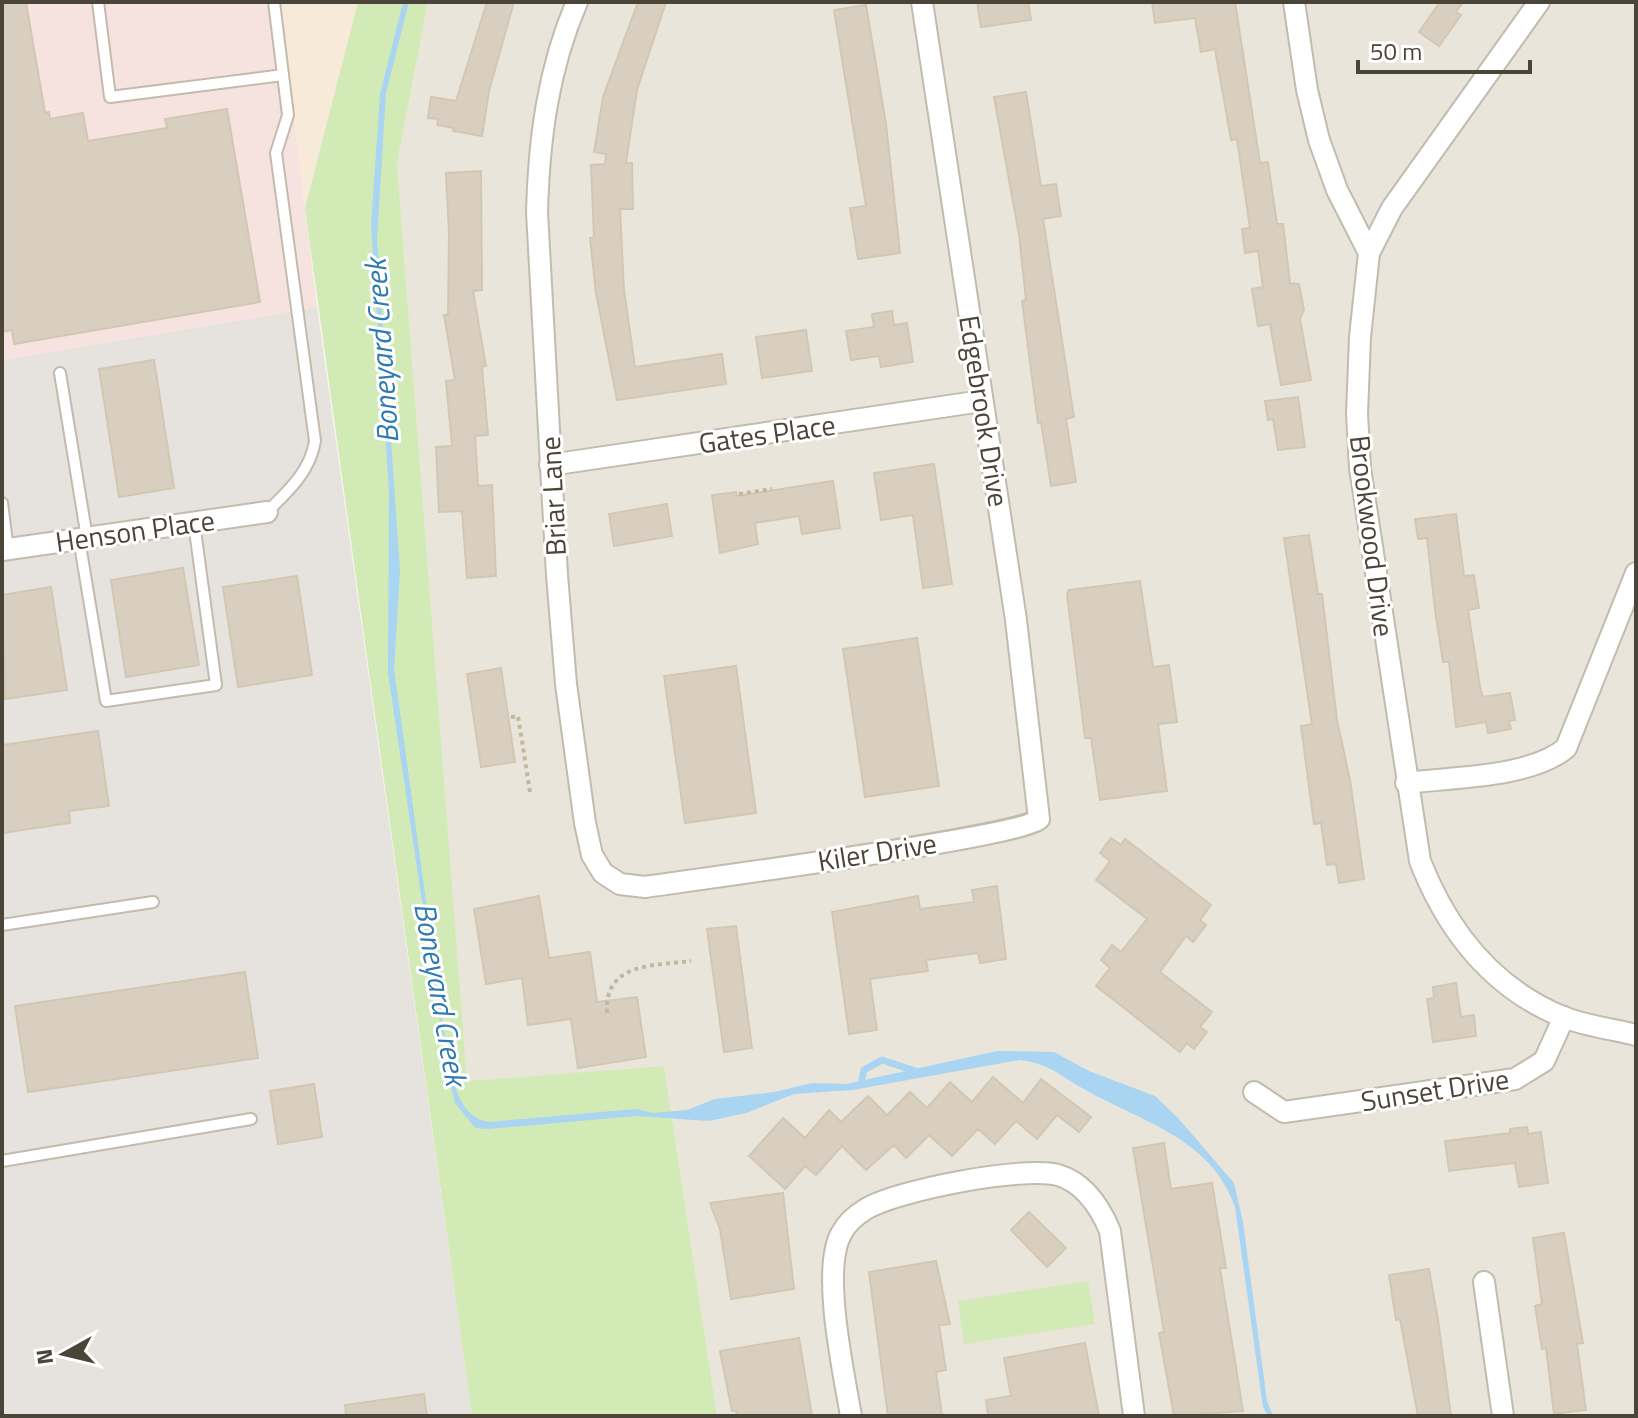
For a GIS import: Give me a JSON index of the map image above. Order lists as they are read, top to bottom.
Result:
{
  "streets": {
    "street": [
      "Edgebrook Drive",
      "Gates Place",
      "Briar Lane",
      "Henson Place",
      "Brookwood Drive",
      "Kiler Drive",
      "Sunset Drive"
    ]
  },
  "crossings": [
    ["Edgebrook Drive", "Gates Place"],
    ["Edgebrook Drive", "Kiler Drive"],
    ["Gates Place", "Briar Lane"],
    ["Briar Lane", "Kiler Drive"],
    ["Brookwood Drive", "Sunset Drive"]
  ],
  "water": ["Boneyard Creek"],
  "scale_bar": "50 m",
  "north": "left"
}
